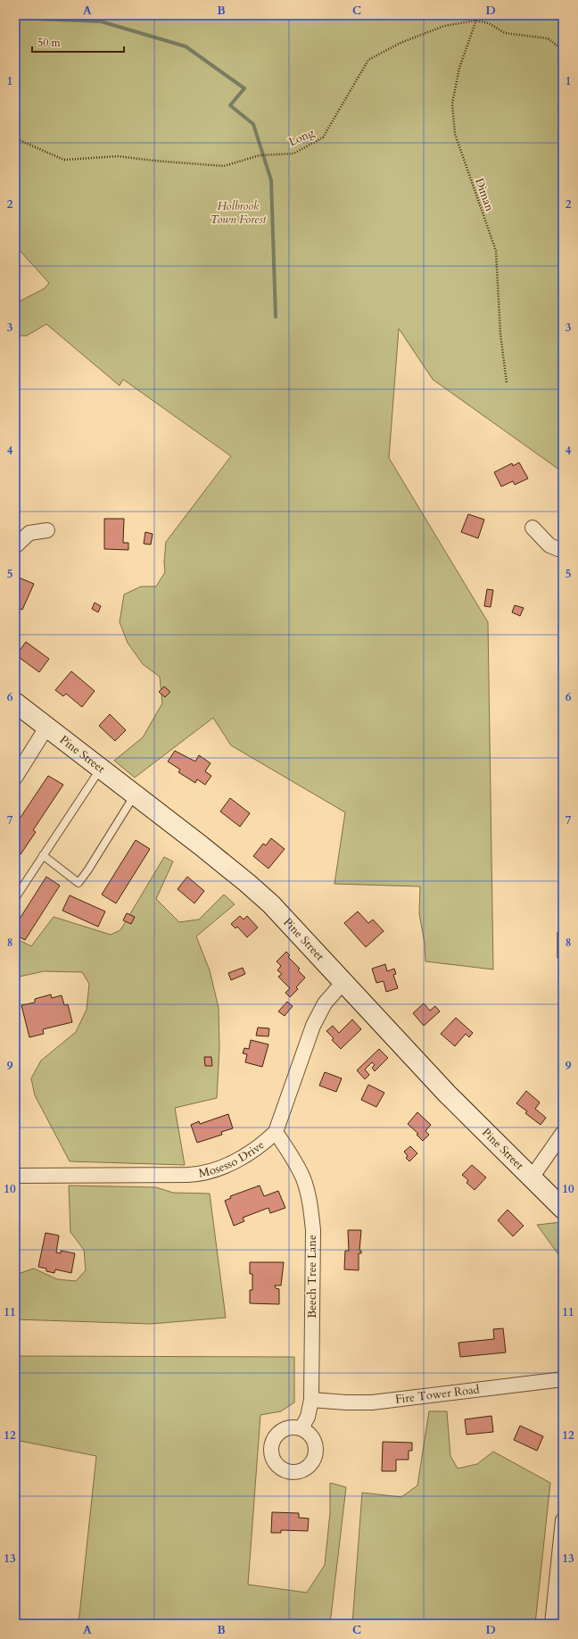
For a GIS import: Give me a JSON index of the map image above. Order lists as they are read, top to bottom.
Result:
{
  "streets": {
    "main road": ["Pine Street"],
    "street": ["Mosesso Drive", "Beech Tree Lane", "Fire Tower Road"],
    "path": ["Long", "Diman"]
  },
  "crossings": [
    ["Long", "Diman"],
    ["Pine Street", "Mosesso Drive"],
    ["Mosesso Drive", "Beech Tree Lane"],
    ["Beech Tree Lane", "Fire Tower Road"]
  ],
  "parks": ["Holbrook Town Forest"],
  "scale_bar": "50 m",
  "grid": {
    "columns": [
      "A",
      "B",
      "C",
      "D"
    ],
    "rows": [
      "1",
      "2",
      "3",
      "4",
      "5",
      "6",
      "7",
      "8",
      "9",
      "10",
      "11",
      "12",
      "13"
    ]
  }
}
